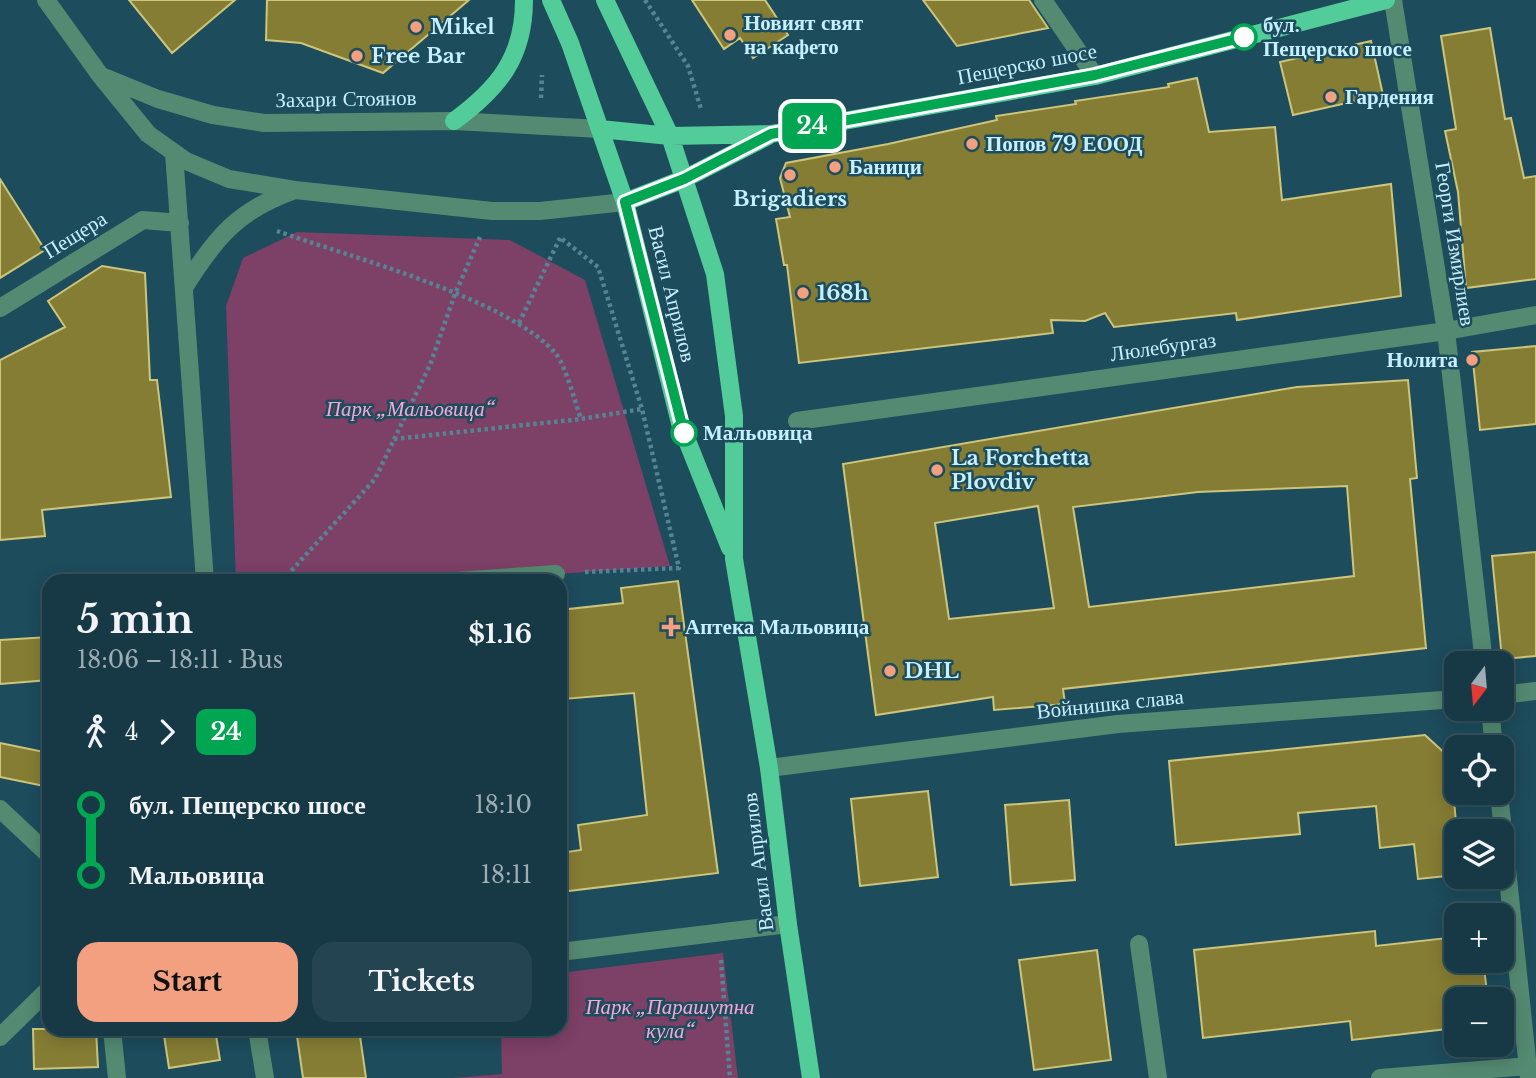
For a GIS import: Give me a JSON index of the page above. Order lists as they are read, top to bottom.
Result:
{
  "streets": {
    "main road": ["Пещерско шосе", "Васил Априлов"],
    "street": [
      "Захари Стоянов",
      "Пещера",
      "Георги Измирлиев",
      "Люлебургаз",
      "Войнишка слава"
    ]
  },
  "crossings": [
    ["Пещерско шосе", "Захари Стоянов"],
    ["Пещерско шосе", "Васил Априлов"],
    ["Захари Стоянов", "Васил Априлов"],
    ["Георги Измирлиев", "Люлебургаз"],
    ["Васил Априлов", "Войнишка слава"]
  ],
  "parks": ["Парк „Мальовица“", "Парк „Парашутна кула“"],
  "places": {
    "other": [
      "Mikel",
      "Новият свят на кафето",
      "бул. Пещерско шосе",
      "Free Bar",
      "Гардения",
      "Попов 79 ЕООД",
      "Баници",
      "Brigadiers",
      "168h",
      "Нолита",
      "Мальовица",
      "La Forchetta Plovdiv",
      "DHL"
    ],
    "health": ["Аптека Мальовица"]
  },
  "lines": ["bus line 24"],
  "north": "bottom",
  "page": {
    "on_map": "24",
    "heading": ["5 min", "18:06 – 18:11 · Bus", "$1.16"],
    "map_buttons": ["+", "−"],
    "legs": ["4", "24"],
    "list": [
      {
        "name": "бул. Пещерско шосе",
        "value": "18:10"
      },
      {
        "name": "Мальовица",
        "value": "18:11"
      }
    ],
    "buttons": ["Start", "Tickets"]
  }
}
